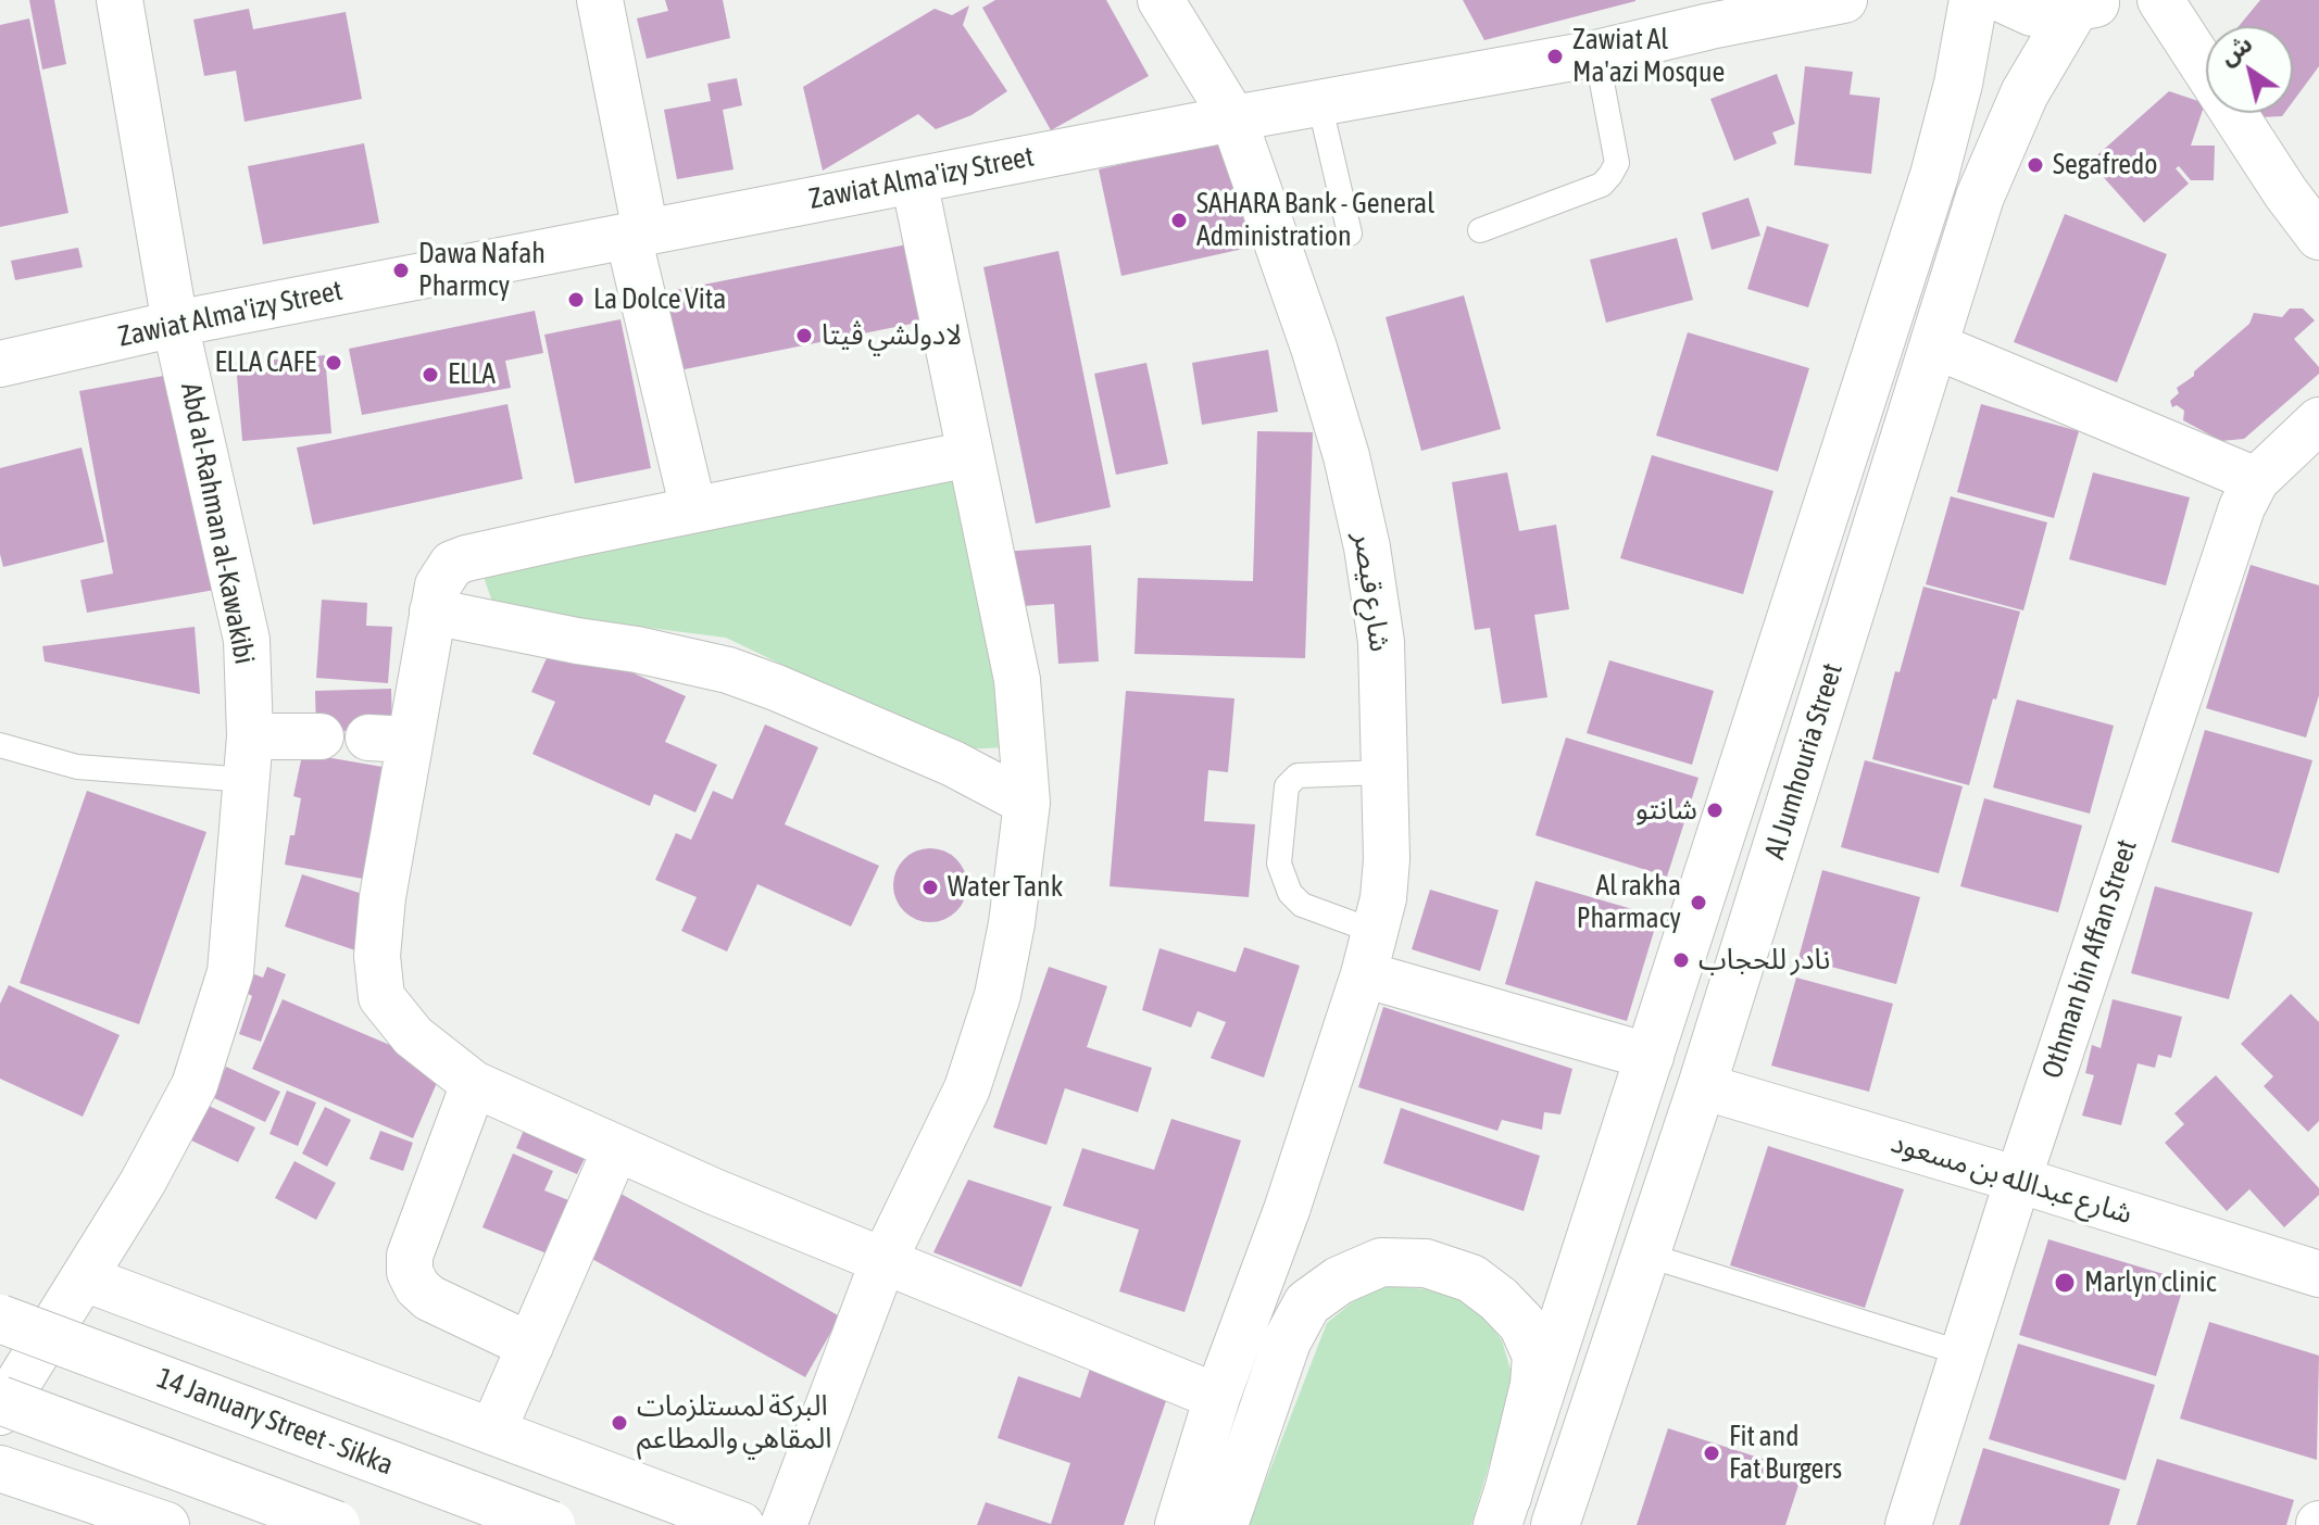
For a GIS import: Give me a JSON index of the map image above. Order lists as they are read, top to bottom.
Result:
{
  "streets": {
    "main road": ["Al Jumhouria Street", "14 January Street - Sikka"],
    "street": [
      "Zawiat Alma'izy Street",
      "Abd al-Rahman al-Kawakibi",
      "شارع قيصر",
      "Othman bin Affan Street",
      "شارع عبدالله بن مسعود"
    ]
  },
  "crossings": [
    ["Zawiat Alma'izy Street", "Abd al-Rahman al-Kawakibi"],
    ["Zawiat Alma'izy Street", "شارع قيصر"],
    ["Al Jumhouria Street", "شارع عبدالله بن مسعود"],
    ["Othman bin Affan Street", "شارع عبدالله بن مسعود"]
  ],
  "places": [
    "Zawiat Al Ma'azi Mosque",
    "Segafredo",
    "SAHARA Bank - General Administration",
    "Dawa Nafah Pharmcy",
    "La Dolce Vita",
    "لادولشي ڤيتا",
    "ELLA CAFE",
    "ELLA",
    "شانتو",
    "Water Tank",
    "Al rakha Pharmacy",
    "نادر للحجاب",
    "Marlyn clinic",
    "البركة لمستلزمات المقاهي والمطاعم",
    "Fit and Fat Burgers"
  ],
  "north": "top left"
}
